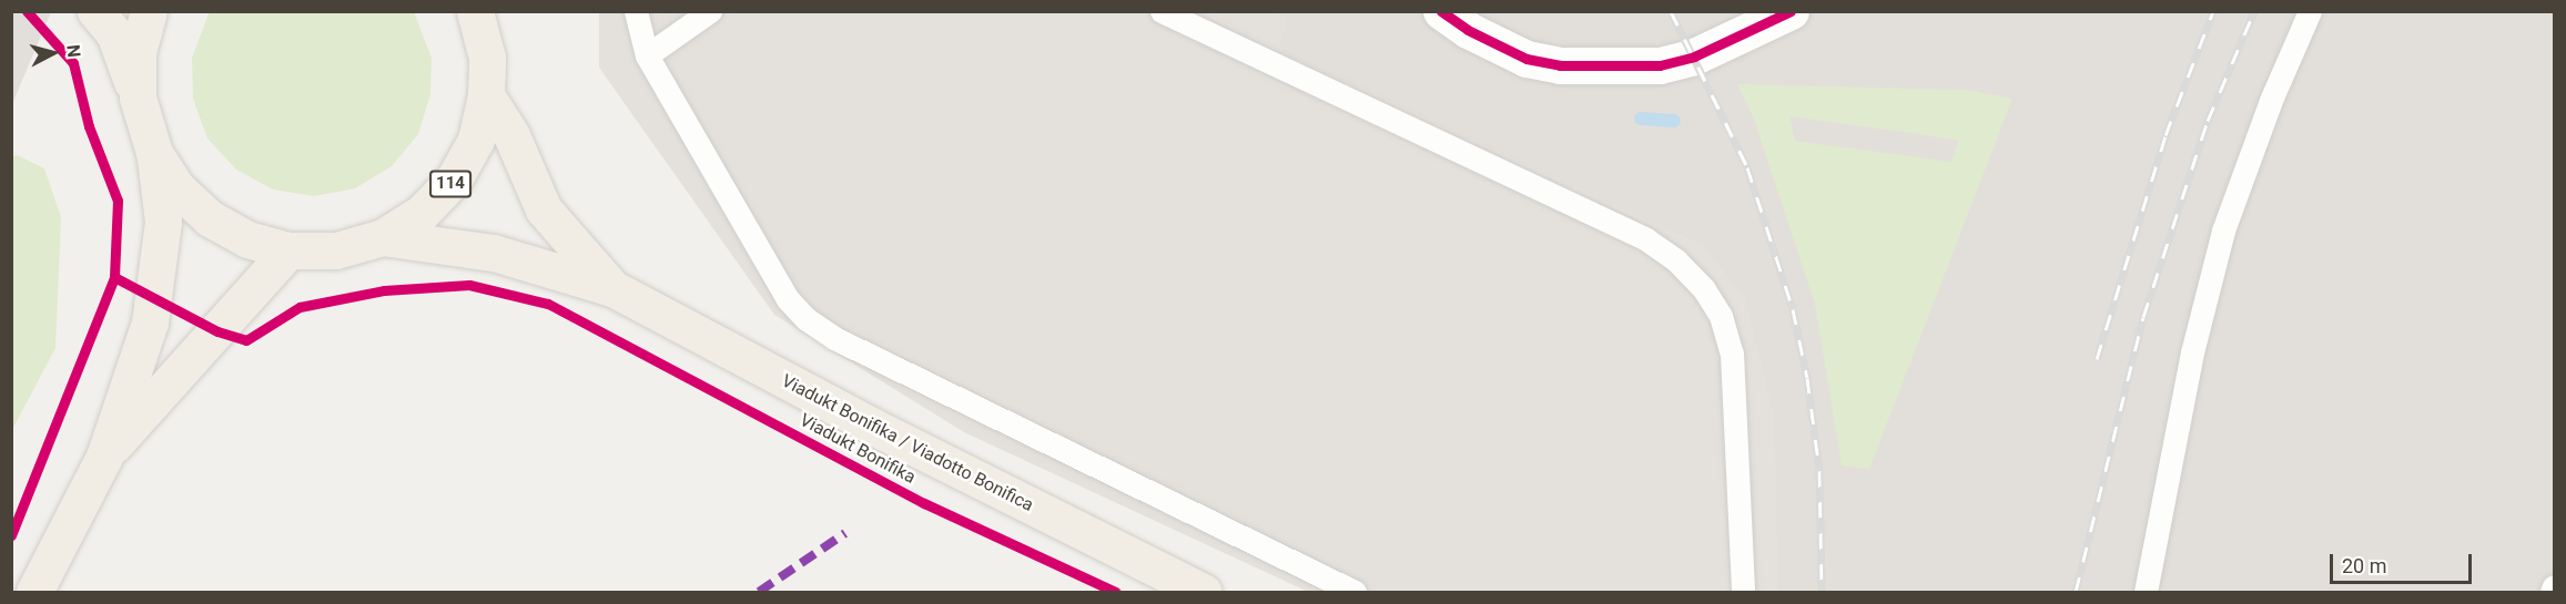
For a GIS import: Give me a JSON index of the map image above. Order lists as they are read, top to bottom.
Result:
{
  "streets": {
    "main road": ["114", "Viadukt Bonifika / Viadotto Bonifica"],
    "cycle path": ["Viadukt Bonifika"]
  },
  "crossings": [
    ["114", "Viadukt Bonifika / Viadotto Bonifica"]
  ],
  "scale_bar": "20 m",
  "north": "right"
}
